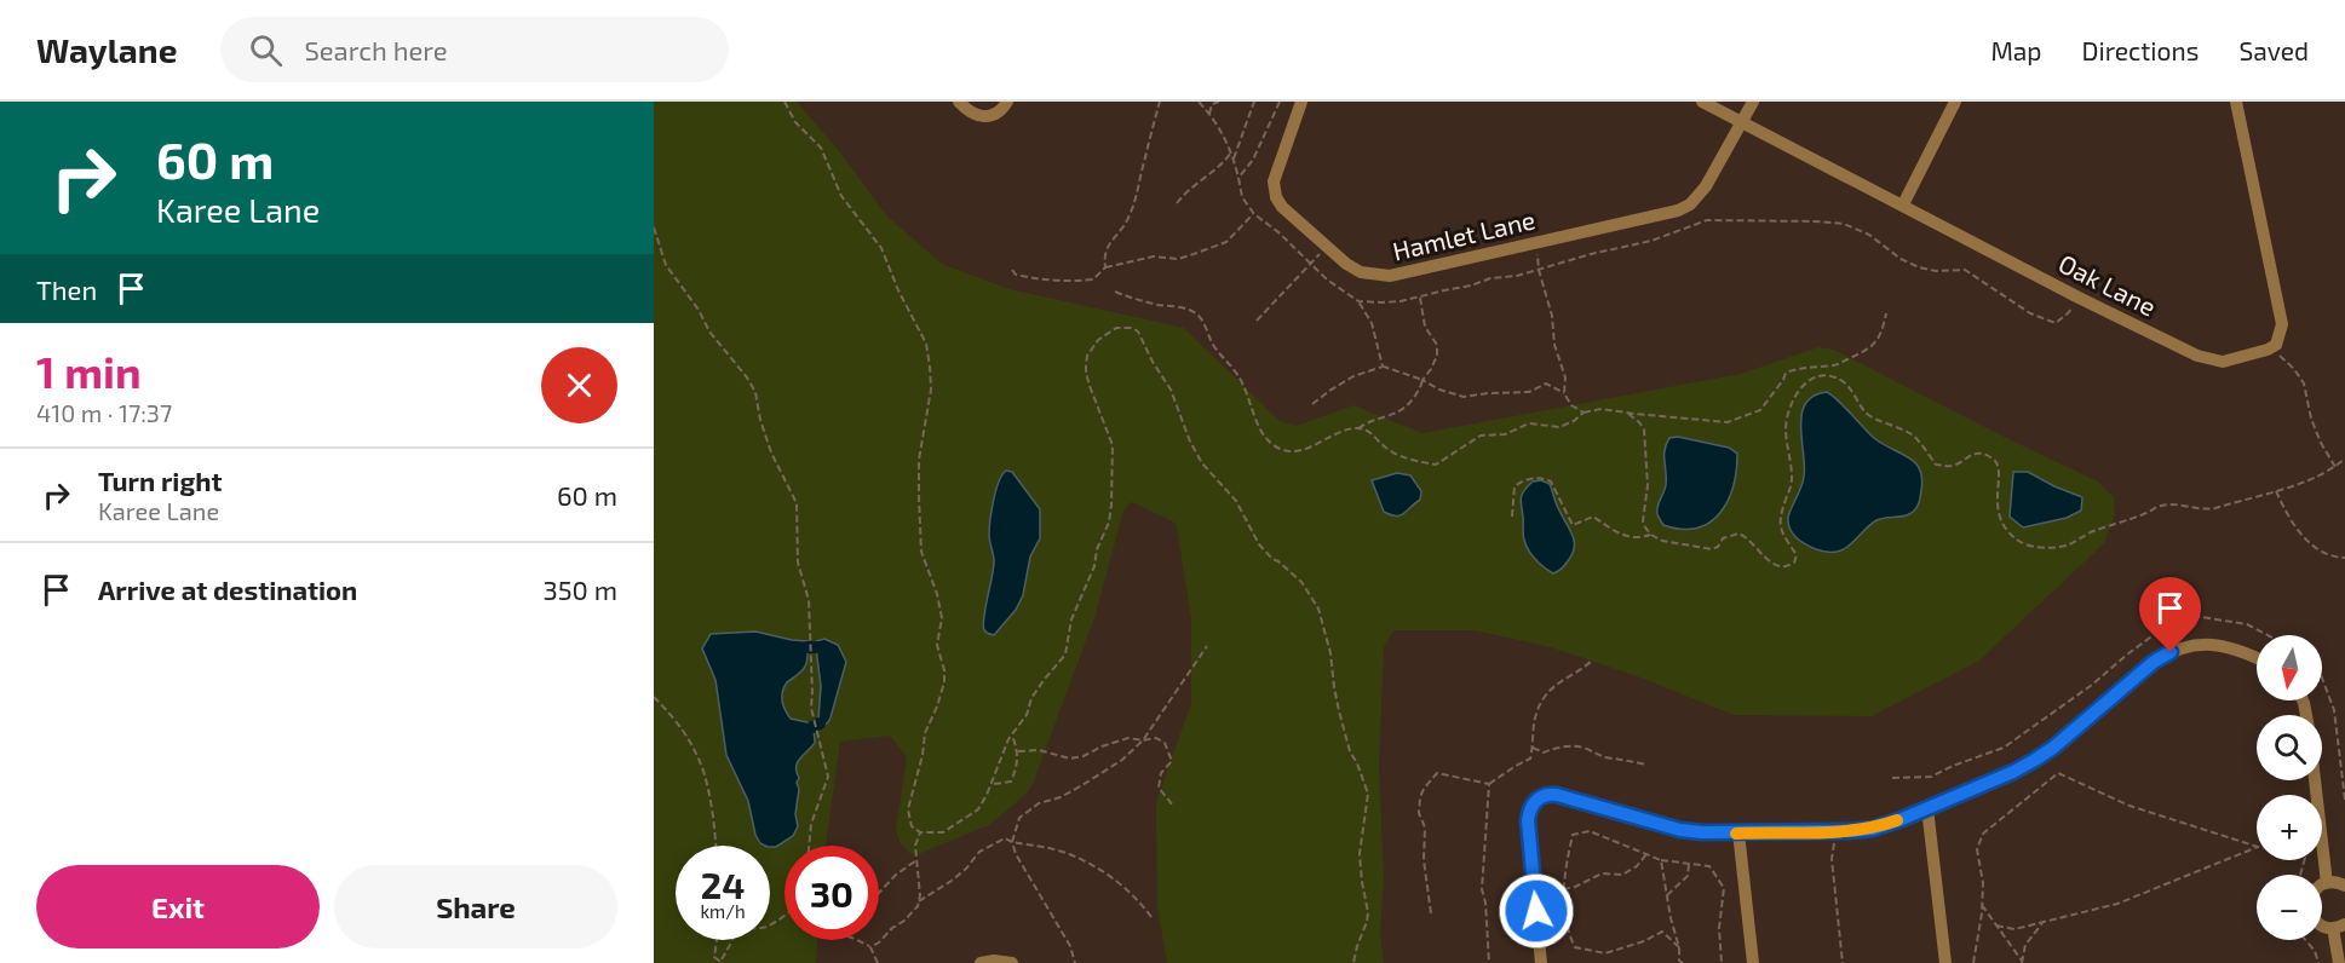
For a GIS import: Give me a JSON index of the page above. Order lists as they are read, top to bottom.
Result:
{
  "streets": {
    "street": ["Hamlet Lane", "Oak Lane"]
  },
  "crossings": [
    ["Hamlet Lane", "Oak Lane"]
  ],
  "north": "bottom",
  "page": {
    "header": "Waylane",
    "search": "Search here",
    "nav": ["Map", "Directions", "Saved"],
    "turn": ["60 m", "Karee Lane"],
    "then": "Then",
    "heading": ["1 min", "410 m · 17:37"],
    "list": [
      {
        "name": "Turn right",
        "note": "Karee Lane",
        "value": "60 m"
      },
      {
        "name": "Arrive at destination",
        "value": "350 m"
      }
    ],
    "map_buttons": ["+", "−"],
    "speed": "24 km/h",
    "limit": "30",
    "buttons": ["Exit", "Share"]
  }
}
